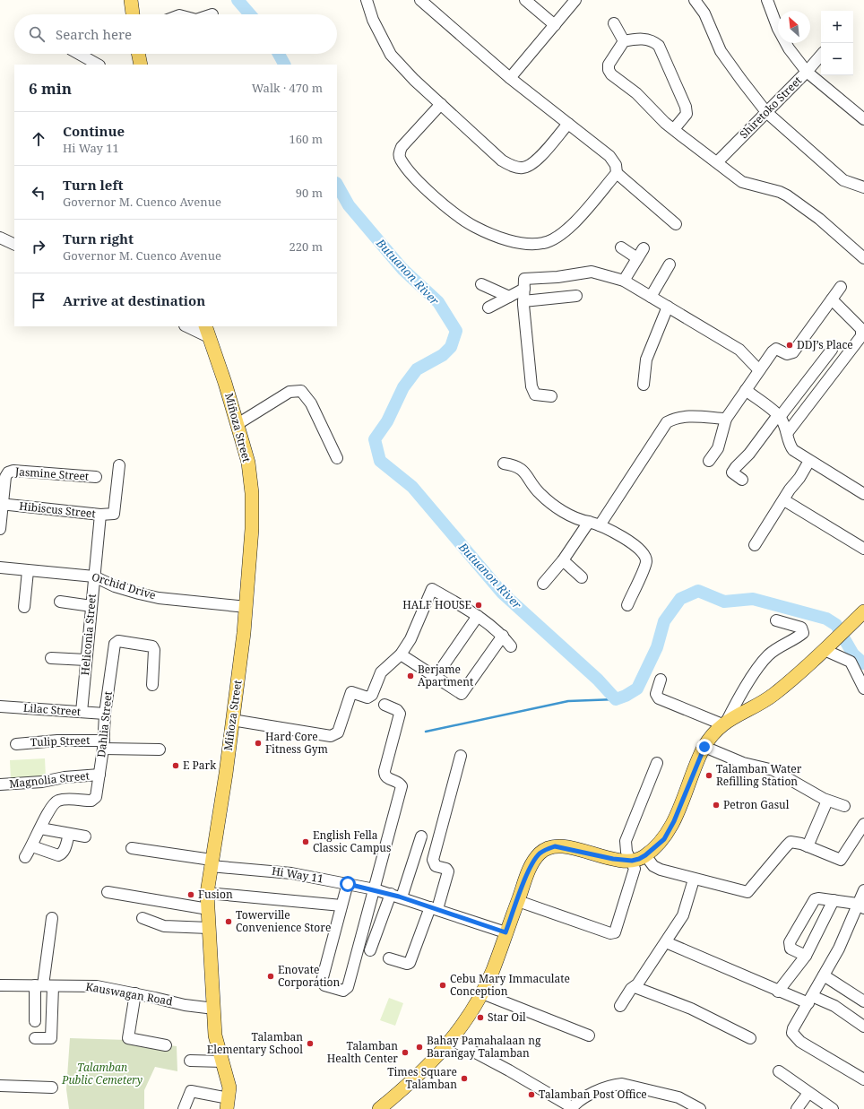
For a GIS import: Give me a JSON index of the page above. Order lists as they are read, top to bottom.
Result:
{
  "streets": {
    "main road": ["Miñoza Street"],
    "street": [
      "Shiretoko Street",
      "Jasmine Street",
      "Hibiscus Street",
      "Orchid Drive",
      "Heliconia Street",
      "Lilac Street",
      "Dahlia Street",
      "Tulip Street",
      "Magnolia Street",
      "Hi Way 11",
      "Kauswagan Road"
    ]
  },
  "crossings": [
    ["Miñoza Street", "Orchid Drive"],
    ["Miñoza Street", "Hi Way 11"],
    ["Miñoza Street", "Kauswagan Road"],
    ["Jasmine Street", "Hibiscus Street"],
    ["Hibiscus Street", "Heliconia Street"],
    ["Orchid Drive", "Heliconia Street"],
    ["Heliconia Street", "Lilac Street"],
    ["Lilac Street", "Dahlia Street"],
    ["Dahlia Street", "Tulip Street"],
    ["Dahlia Street", "Magnolia Street"]
  ],
  "water": ["Butuanon River"],
  "parks": ["Talamban Public Cemetery"],
  "places": [
    "DDJ’s Place",
    "HALF HOUSE",
    "Berjame Apartment",
    "Hard Core Fitness Gym",
    "E Park",
    "Talamban Water Refilling Station",
    "Petron Gasul",
    "English Fella Classic Campus",
    "Fusion",
    "Towerville Convenience Store",
    "Enovate Corporation",
    "Cebu Mary Immaculate Conception",
    "Star Oil",
    "Talamban Elementary School",
    "Bahay Pamahalaan ng Barangay Talamban",
    "Talamban Health Center",
    "Times Square Talamban",
    "Talamban Post Office"
  ],
  "north": "top left",
  "page": {
    "map_buttons": ["+", "−"],
    "search": "Search here",
    "heading": ["6 min", "Walk · 470 m"],
    "list": [
      ["Continue", "Hi Way 11", "160 m"],
      ["Turn left", "Governor M. Cuenco Avenue", "90 m"],
      ["Turn right", "Governor M. Cuenco Avenue", "220 m"],
      "Arrive at destination"
    ]
  }
}
